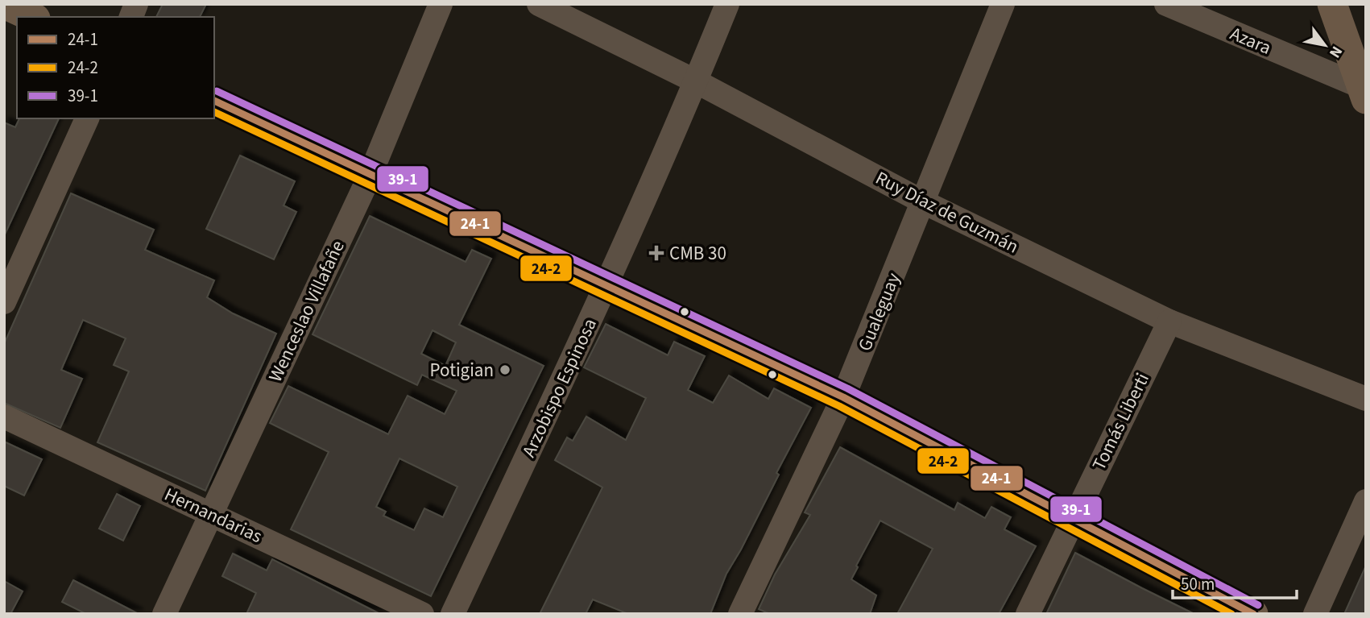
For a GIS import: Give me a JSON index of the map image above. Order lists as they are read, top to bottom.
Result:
{
  "streets": {
    "street": [
      "Azara",
      "Ruy Díaz de Guzmán",
      "Wenceslao Villafañe",
      "Gualeguay",
      "Arzobispo Espinosa",
      "Tomás Liberti",
      "Hernandarias"
    ]
  },
  "crossings": [
    ["Ruy Díaz de Guzmán", "Gualeguay"],
    ["Ruy Díaz de Guzmán", "Arzobispo Espinosa"],
    ["Ruy Díaz de Guzmán", "Tomás Liberti"],
    ["Wenceslao Villafañe", "Hernandarias"]
  ],
  "places": {
    "health": ["CMB 30"],
    "other": ["Potigian"]
  },
  "lines": ["transit line 39-1", "transit line 24-1", "transit line 24-2"],
  "legend": ["24-1", "24-2", "39-1"],
  "scale_bar": "50 m",
  "north": "bottom right"
}
